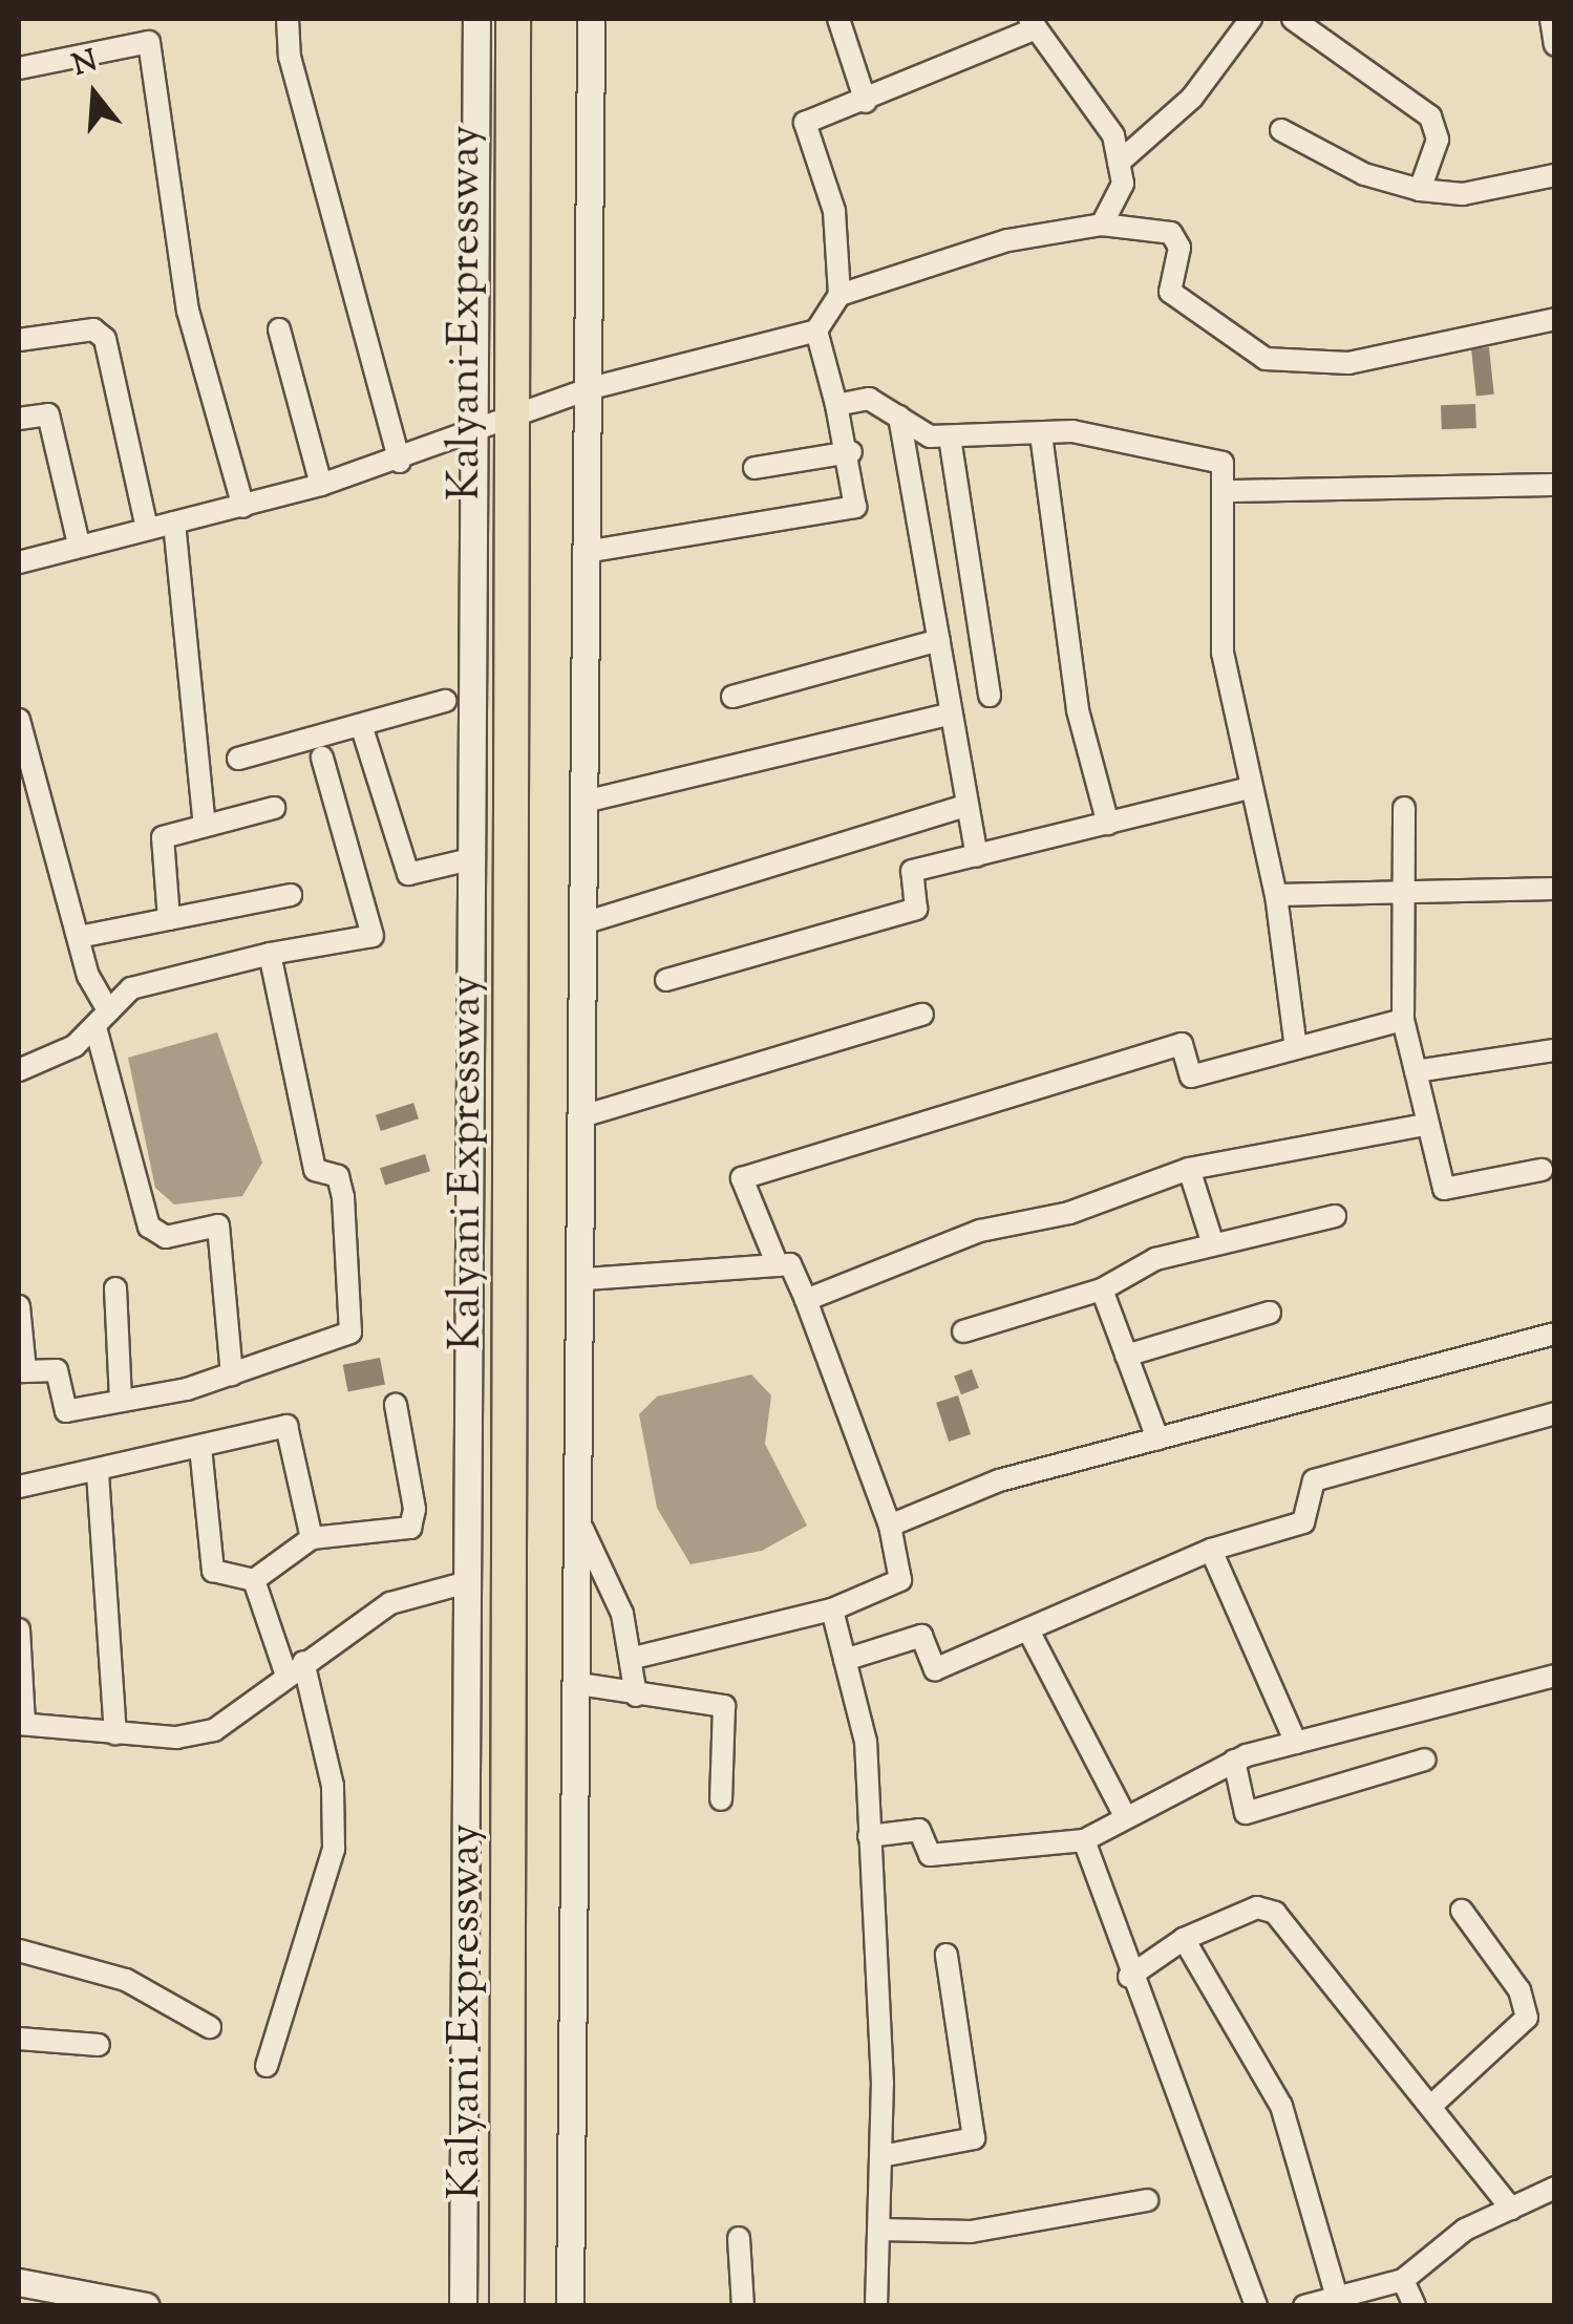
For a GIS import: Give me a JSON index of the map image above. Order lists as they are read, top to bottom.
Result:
{
  "streets": {
    "highway": ["Kalyani Expressway"]
  },
  "north": "top"
}
